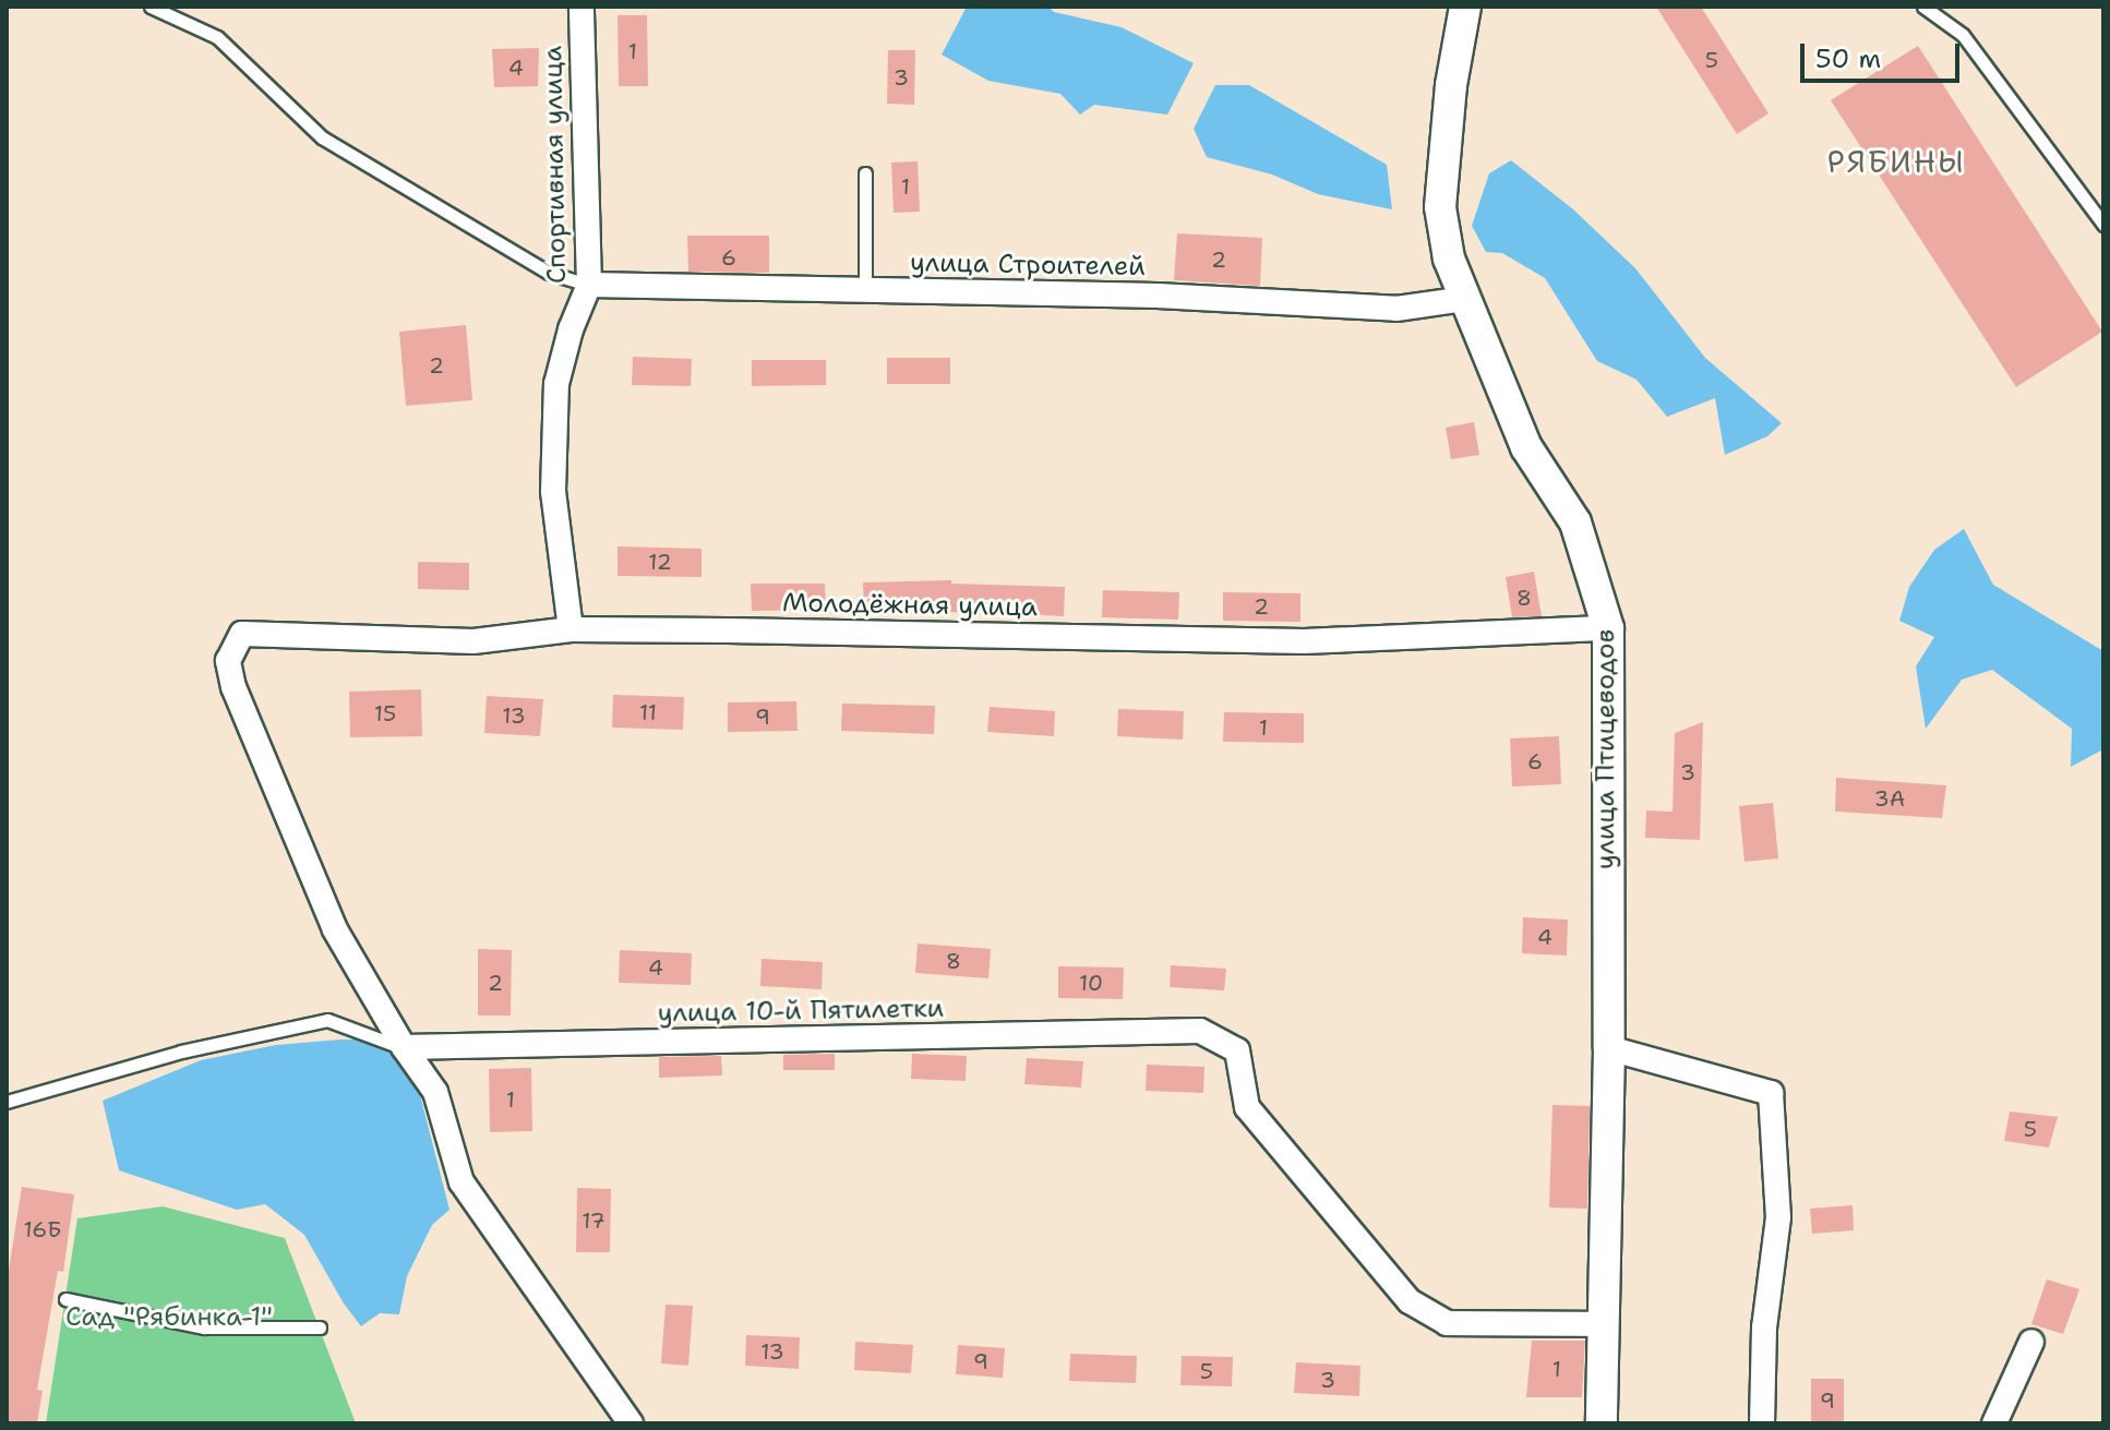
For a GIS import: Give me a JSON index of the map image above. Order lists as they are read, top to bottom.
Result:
{
  "streets": {
    "street": [
      "Спортивная улица",
      "улица Строителей",
      "Молодёжная улица",
      "улица Птицеводов",
      "улица 10-й Пятилетки"
    ]
  },
  "crossings": [
    ["Спортивная улица", "улица Строителей"],
    ["Спортивная улица", "Молодёжная улица"],
    ["улица Строителей", "улица Птицеводов"],
    ["Молодёжная улица", "улица Птицеводов"],
    ["Молодёжная улица", "улица 10-й Пятилетки"],
    ["улица Птицеводов", "улица 10-й Пятилетки"]
  ],
  "districts": ["РЯБИНЫ"],
  "parks": ["Сад \"Рябинка-1\""],
  "house_numbers": [
    "1",
    "5",
    "4",
    "3",
    "1",
    "6",
    "2",
    "2",
    "12",
    "8",
    "2",
    "11",
    "15",
    "13",
    "9",
    "1",
    "6",
    "3",
    "3А",
    "4",
    "8",
    "4",
    "2",
    "10",
    "1",
    "5",
    "17",
    "16Б",
    "13",
    "9",
    "1",
    "5",
    "3",
    "9"
  ],
  "scale_bar": "50 m"
}
